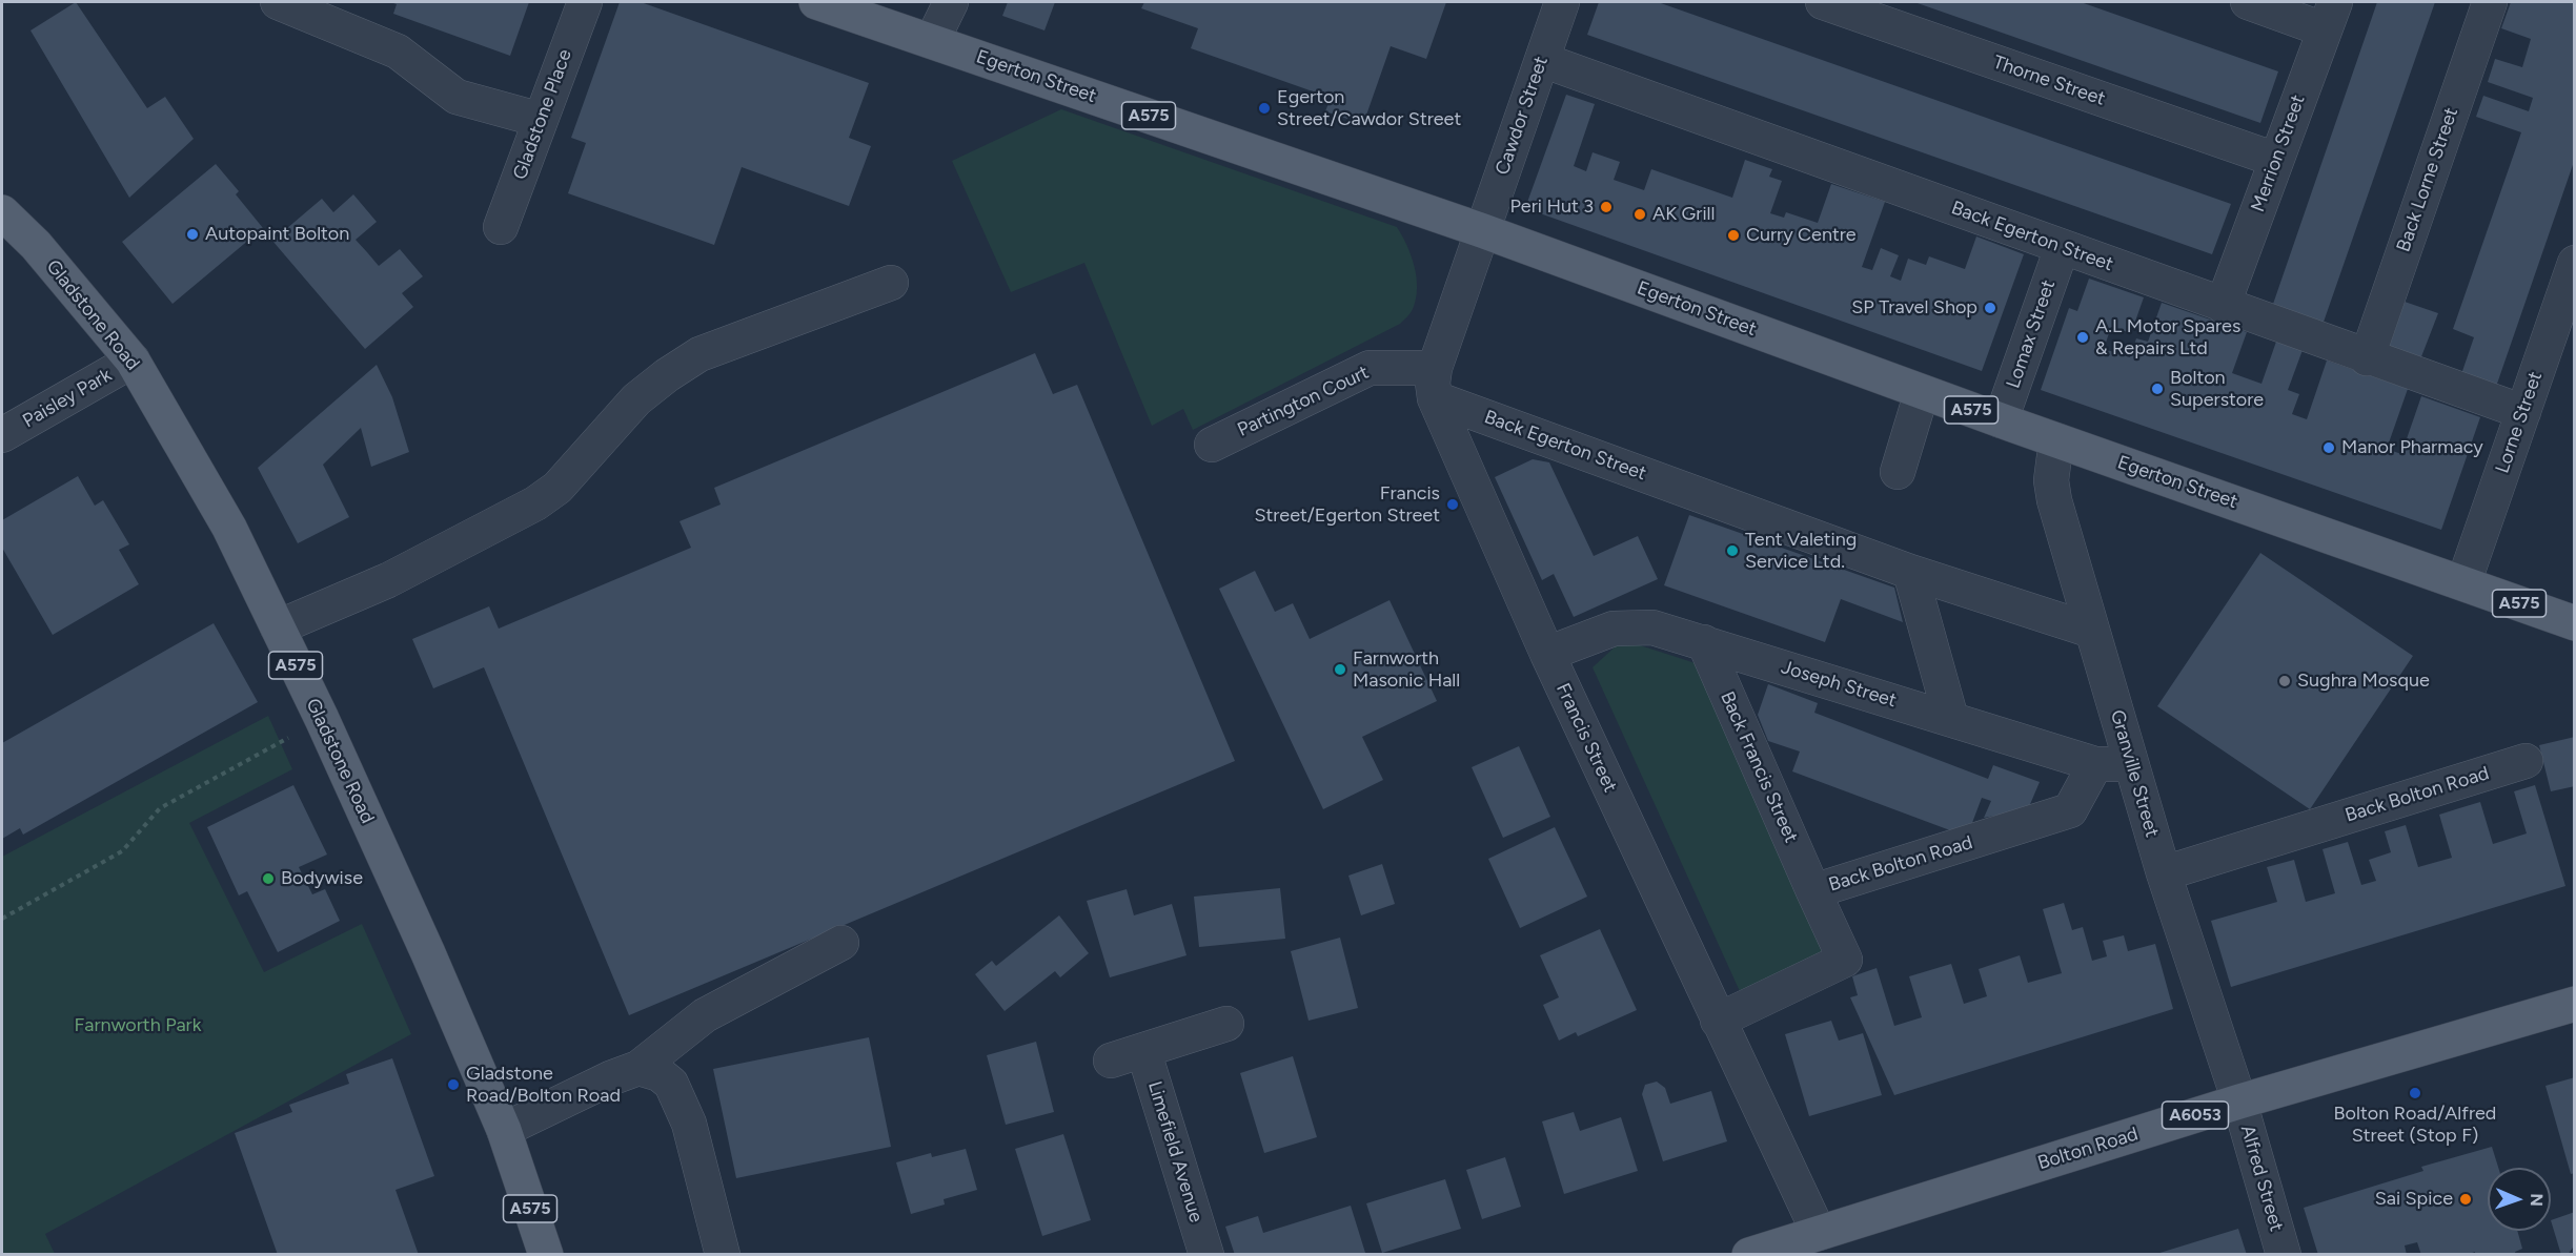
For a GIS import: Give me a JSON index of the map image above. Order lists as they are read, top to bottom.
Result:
{
  "streets": {
    "main road": [
      "Egerton Street",
      "A575",
      "Gladstone Road",
      "A6053",
      "Bolton Road"
    ],
    "street": [
      "Thorne Street",
      "Gladstone Place",
      "Cawdor Street",
      "Merrion Street",
      "Back Lorne Street",
      "Back Egerton Street",
      "Lomax Street",
      "Paisley Park",
      "Partington Court",
      "Lorne Street",
      "Joseph Street",
      "Francis Street",
      "Back Francis Street",
      "Granville Street",
      "Back Bolton Road",
      "Limefield Avenue",
      "Alfred Street"
    ]
  },
  "crossings": [
    ["Egerton Street", "Cawdor Street"],
    ["Egerton Street", "Lomax Street"],
    ["Egerton Street", "Lorne Street"],
    ["Egerton Street", "Granville Street"],
    ["Thorne Street", "Merrion Street"],
    ["Cawdor Street", "Back Egerton Street"],
    ["Merrion Street", "Back Egerton Street"],
    ["Back Lorne Street", "Back Egerton Street"],
    ["Back Egerton Street", "Lomax Street"],
    ["Back Egerton Street", "Partington Court"],
    ["Back Egerton Street", "Lorne Street"],
    ["Back Egerton Street", "Francis Street"],
    ["Back Egerton Street", "Granville Street"],
    ["Gladstone Road", "Paisley Park"],
    ["Partington Court", "Francis Street"],
    ["Joseph Street", "Francis Street"],
    ["Joseph Street", "Back Francis Street"],
    ["Joseph Street", "Granville Street"],
    ["Joseph Street", "Back Bolton Road"],
    ["Francis Street", "Back Bolton Road"],
    ["Francis Street", "Bolton Road"],
    ["Back Francis Street", "Back Bolton Road"],
    ["Granville Street", "Back Bolton Road"],
    ["Granville Street", "Bolton Road"],
    ["Granville Street", "Alfred Street"],
    ["Bolton Road", "Alfred Street"]
  ],
  "parks": ["Farnworth Park"],
  "places": [
    "Egerton Street/Cawdor Street",
    "Peri Hut 3",
    "AK Grill",
    "Autopaint Bolton",
    "Curry Centre",
    "SP Travel Shop",
    "A.L Motor Spares & Repairs Ltd",
    "Bolton Superstore",
    "Manor Pharmacy",
    "Francis Street/Egerton Street",
    "Tent Valeting Service Ltd.",
    "Farnworth Masonic Hall",
    "Sughra Mosque",
    "Bodywise",
    "Gladstone Road/Bolton Road",
    "Bolton Road/Alfred Street (Stop F)",
    "Sai Spice"
  ],
  "north": "right"
}
